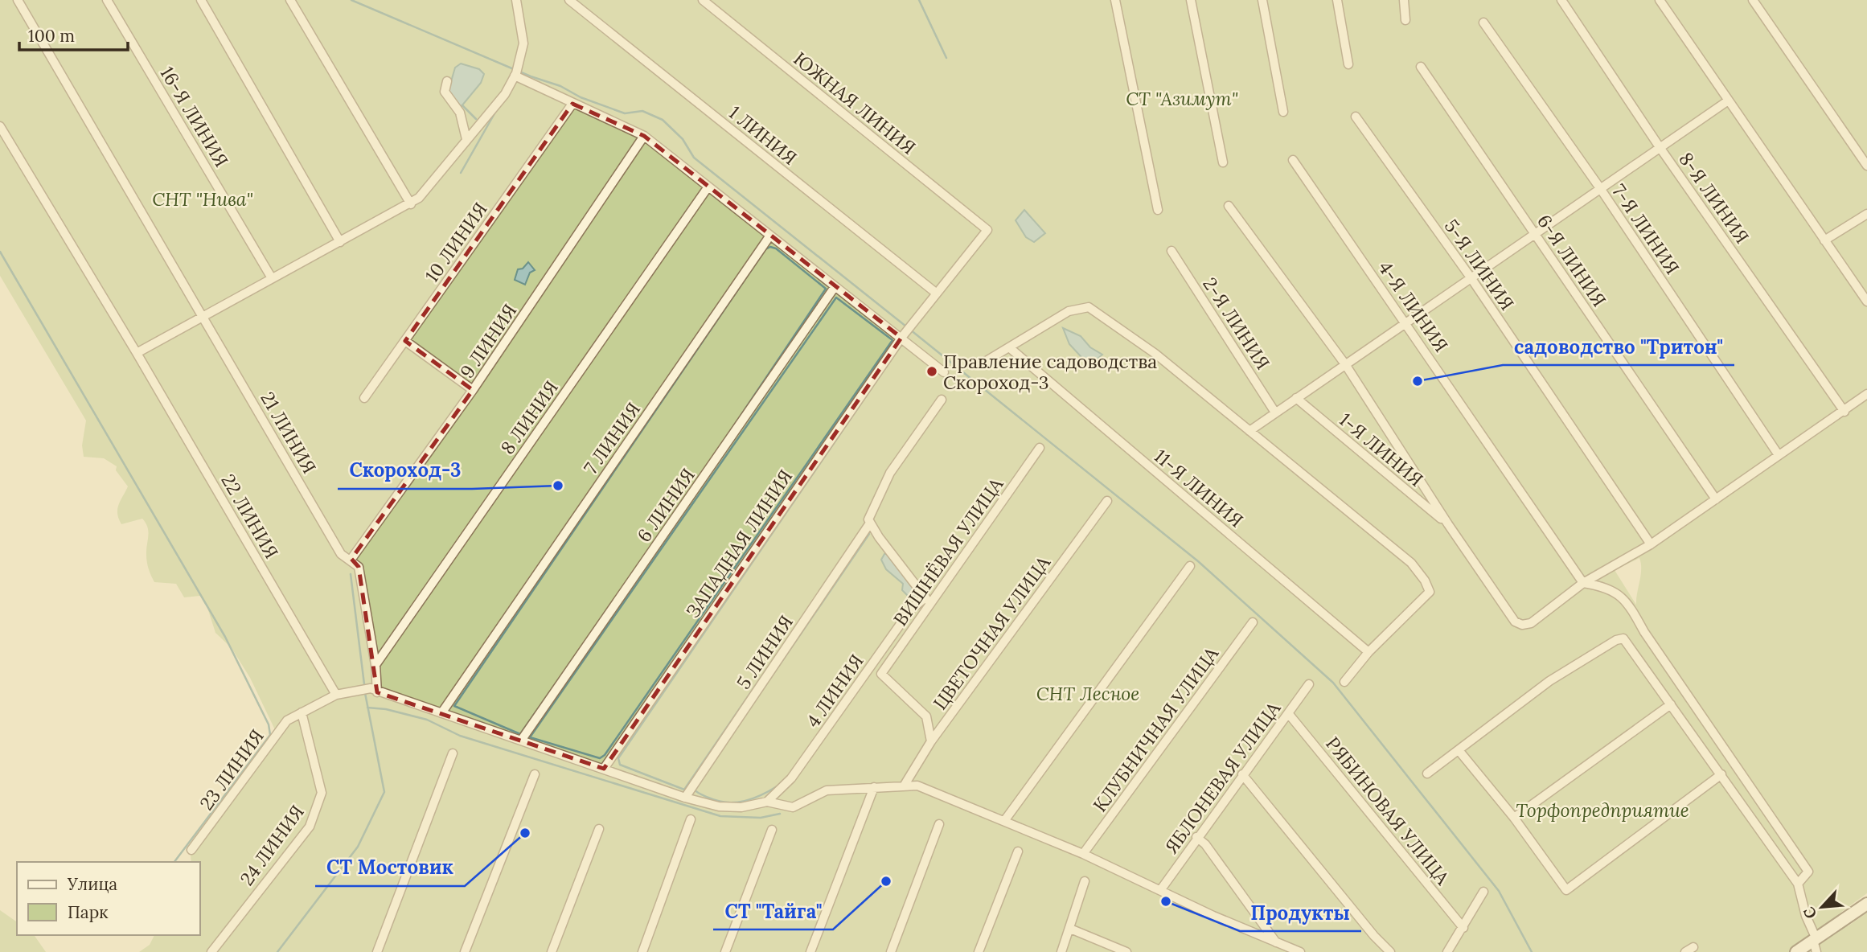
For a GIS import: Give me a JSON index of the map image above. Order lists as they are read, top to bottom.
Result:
{
  "streets": {
    "street": [
      "ЮЖНАЯ ЛИНИЯ",
      "16-Я ЛИНИЯ",
      "1 ЛИНИЯ",
      "8-Я ЛИНИЯ",
      "7-Я ЛИНИЯ",
      "10 ЛИНИЯ",
      "6-Я ЛИНИЯ",
      "5-Я ЛИНИЯ",
      "4-Я ЛИНИЯ",
      "2-Я ЛИНИЯ",
      "9 ЛИНИЯ",
      "8 ЛИНИЯ",
      "21 ЛИНИЯ",
      "7 ЛИНИЯ",
      "1-Я ЛИНИЯ",
      "11-Я ЛИНИЯ",
      "6 ЛИНИЯ",
      "22 ЛИНИЯ",
      "ЗАПАДНАЯ ЛИНИЯ",
      "ВИШНЁВАЯ УЛИЦА",
      "ЦВЕТОЧНАЯ УЛИЦА",
      "5 ЛИНИЯ",
      "4 ЛИНИЯ",
      "КЛУБНИЧНАЯ УЛИЦА",
      "23 ЛИНИЯ",
      "ЯБЛОНЕВАЯ УЛИЦА",
      "РЯБИНОВАЯ УЛИЦА",
      "24 ЛИНИЯ"
    ]
  },
  "crossings": [
    ["ЮЖНАЯ ЛИНИЯ", "ЗАПАДНАЯ ЛИНИЯ"],
    ["1 ЛИНИЯ", "ЗАПАДНАЯ ЛИНИЯ"],
    ["9 ЛИНИЯ", "21 ЛИНИЯ"],
    ["7 ЛИНИЯ", "23 ЛИНИЯ"],
    ["6 ЛИНИЯ", "23 ЛИНИЯ"],
    ["22 ЛИНИЯ", "23 ЛИНИЯ"],
    ["ЗАПАДНАЯ ЛИНИЯ", "23 ЛИНИЯ"],
    ["ВИШНЁВАЯ УЛИЦА", "ЦВЕТОЧНАЯ УЛИЦА"],
    ["5 ЛИНИЯ", "23 ЛИНИЯ"],
    ["4 ЛИНИЯ", "23 ЛИНИЯ"],
    ["23 ЛИНИЯ", "24 ЛИНИЯ"],
    ["ЯБЛОНЕВАЯ УЛИЦА", "РЯБИНОВАЯ УЛИЦА"]
  ],
  "parks": [
    "СТ \"Азимут\"",
    "СНТ \"Нива\"",
    "СНТ Лесное",
    "Торфопредприятие"
  ],
  "places": [
    "Правление садоводства Скороход-3",
    "садоводство \"Тритон\"",
    "Скороход-3",
    "СТ Мостовик",
    "СТ \"Тайга\"",
    "Продукты"
  ],
  "legend": ["Улица", "Парк"],
  "scale_bar": "100 m",
  "north": "bottom left"
}
